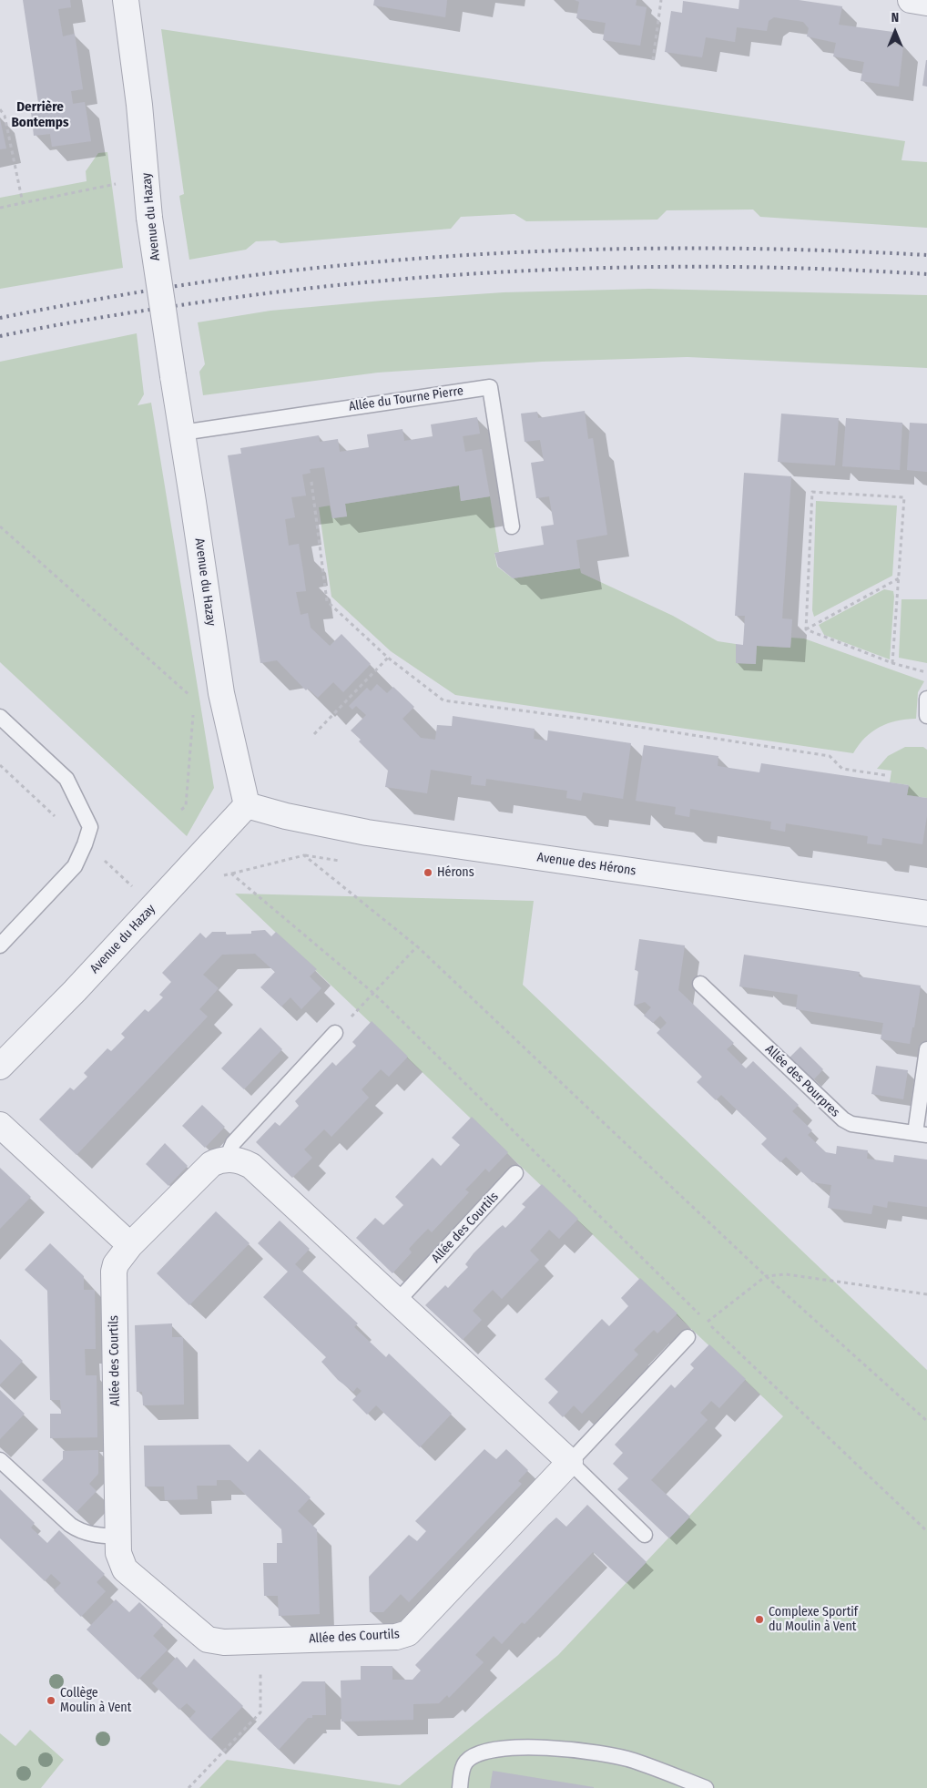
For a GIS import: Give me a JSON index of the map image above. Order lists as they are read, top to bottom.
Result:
{
  "streets": {
    "street": ["Avenue du Hazay", "Avenue des Hérons", "Allée des Courtils"],
    "lane": ["Allée du Tourne Pierre", "Allée des Pourpres"]
  },
  "crossings": [
    ["Avenue du Hazay", "Allée du Tourne Pierre"],
    ["Avenue du Hazay", "Avenue des Hérons"]
  ],
  "districts": ["Derrière Bontemps"],
  "places": ["Hérons", "Complexe Sportif du Moulin à Vent", "Collège Moulin à Vent"],
  "north": "top"
}
